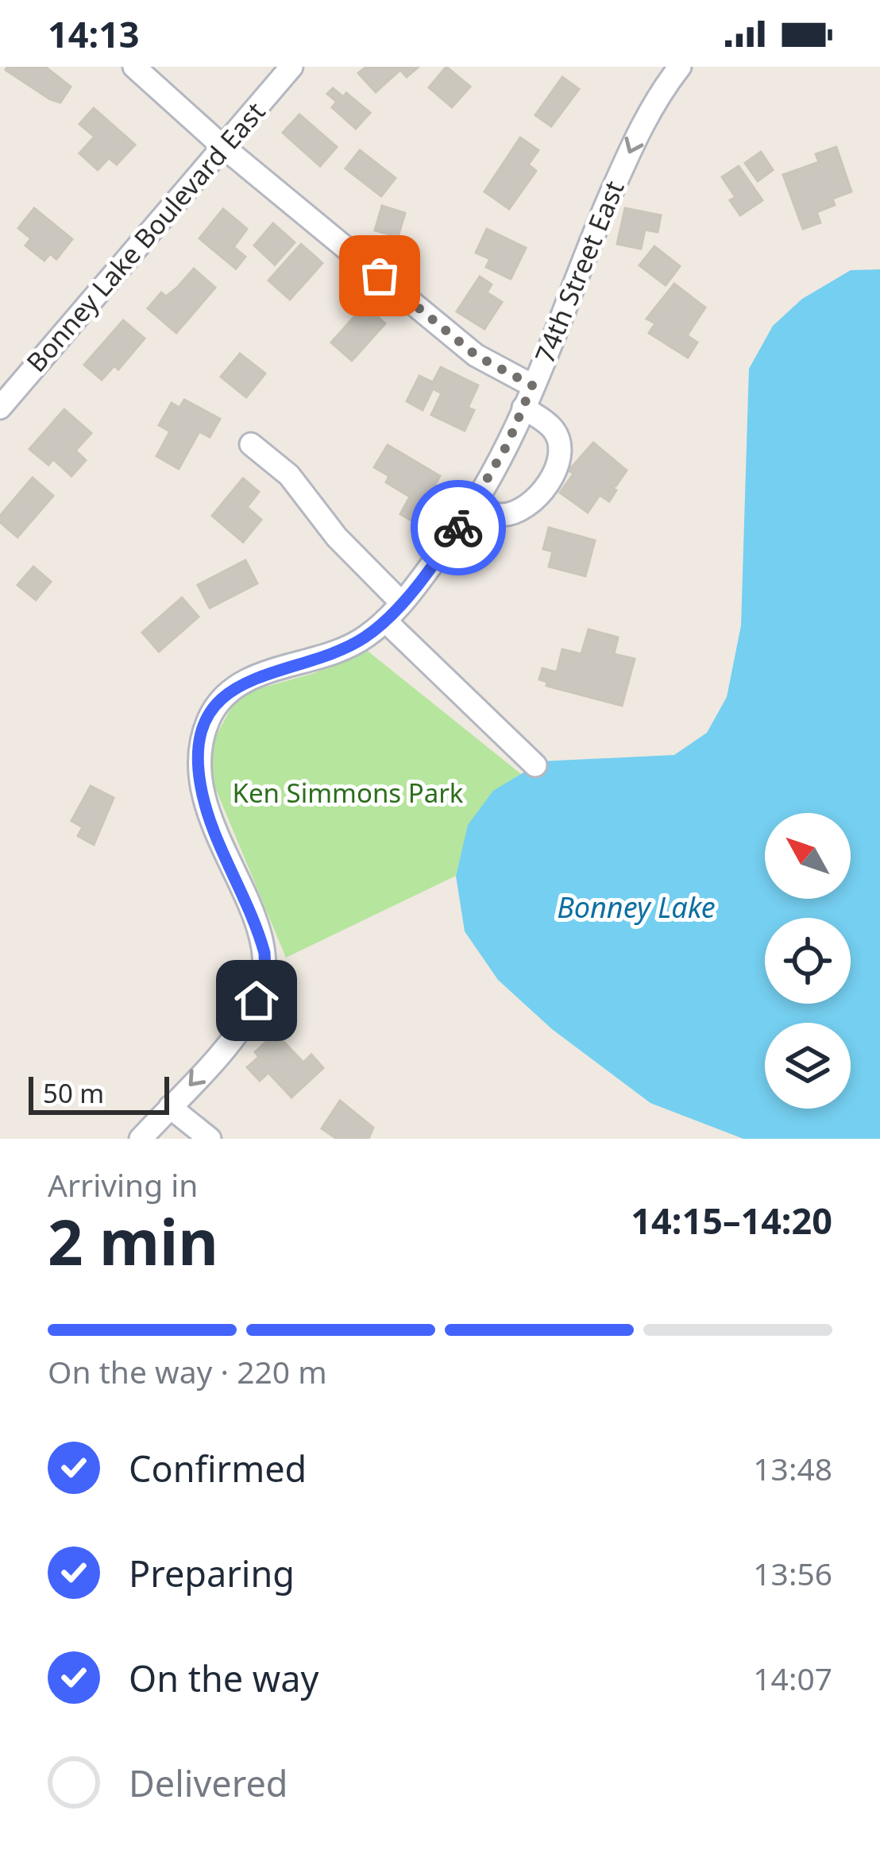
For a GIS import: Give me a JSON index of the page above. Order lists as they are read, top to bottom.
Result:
{
  "streets": {
    "street": ["Bonney Lake Boulevard East", "74th Street East"]
  },
  "one_way": ["74th Street East"],
  "water": ["Bonney Lake"],
  "parks": ["Ken Simmons Park"],
  "scale_bar": "50 m",
  "north": "top left",
  "page": {
    "status": "14:13",
    "scale": "50 m",
    "heading": ["2 min", "Arriving in", "14:15–14:20"],
    "bar": "On the way · 220 m",
    "list": [
      ["Confirmed", "13:48"],
      ["Preparing", "13:56"],
      ["On the way", "14:07"],
      "Delivered"
    ]
  }
}
